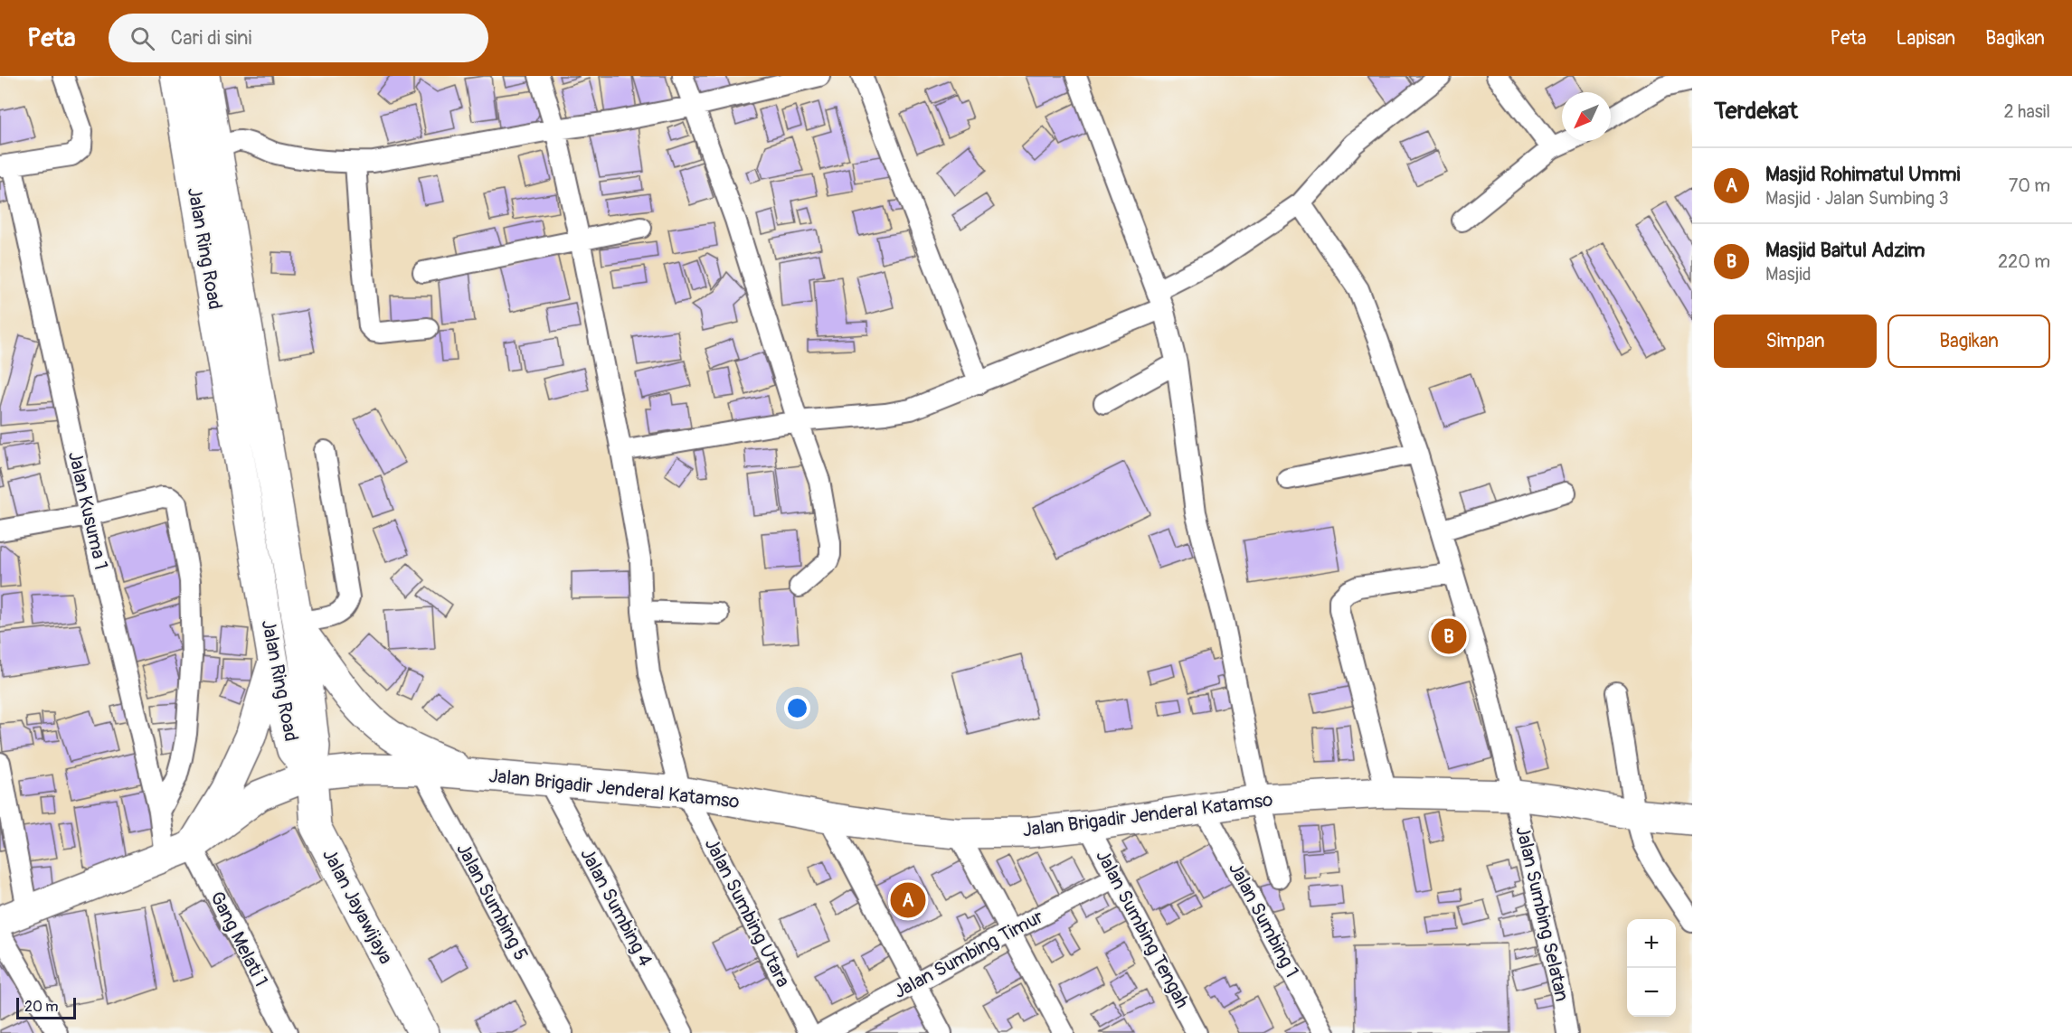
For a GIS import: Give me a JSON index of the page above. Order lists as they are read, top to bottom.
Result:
{
  "streets": {
    "main road": ["Jalan Ring Road", "Jalan Brigadir Jenderal Katamso", "Jalan Jayawijaya"],
    "street": [
      "Jalan Kusuma 1",
      "Jalan Sumbing 5",
      "Jalan Sumbing 4",
      "Jalan Sumbing Utara",
      "Jalan Sumbing Selatan",
      "Jalan Sumbing 1",
      "Jalan Sumbing Tengah",
      "Gang Melati 1",
      "Jalan Sumbing Timur"
    ]
  },
  "crossings": [
    ["Jalan Ring Road", "Jalan Brigadir Jenderal Katamso"],
    ["Jalan Ring Road", "Jalan Jayawijaya"],
    ["Jalan Kusuma 1", "Jalan Brigadir Jenderal Katamso"],
    ["Jalan Brigadir Jenderal Katamso", "Jalan Sumbing 5"],
    ["Jalan Brigadir Jenderal Katamso", "Jalan Jayawijaya"],
    ["Jalan Brigadir Jenderal Katamso", "Jalan Sumbing 4"],
    ["Jalan Brigadir Jenderal Katamso", "Jalan Sumbing Utara"],
    ["Jalan Brigadir Jenderal Katamso", "Jalan Sumbing Selatan"],
    ["Jalan Brigadir Jenderal Katamso", "Jalan Sumbing 1"],
    ["Jalan Brigadir Jenderal Katamso", "Jalan Sumbing Tengah"],
    ["Jalan Brigadir Jenderal Katamso", "Gang Melati 1"],
    ["Jalan Sumbing Tengah", "Jalan Sumbing Timur"]
  ],
  "scale_bar": "20 m",
  "north": "bottom left",
  "page": {
    "header": "Peta",
    "search": "Cari di sini",
    "nav": ["Peta", "Lapisan", "Bagikan"],
    "heading": ["Terdekat", "2 hasil"],
    "list": [
      {
        "mark": "A",
        "name": "Masjid Rohimatul Ummi",
        "note": "Masjid · Jalan Sumbing 3",
        "value": "70 m"
      },
      {
        "mark": "B",
        "name": "Masjid Baitul Adzim",
        "note": "Masjid",
        "value": "220 m"
      }
    ],
    "buttons": ["Simpan", "Bagikan"],
    "pins": ["B", "A"],
    "map_buttons": ["+", "−"],
    "scale": "20 m"
  }
}
